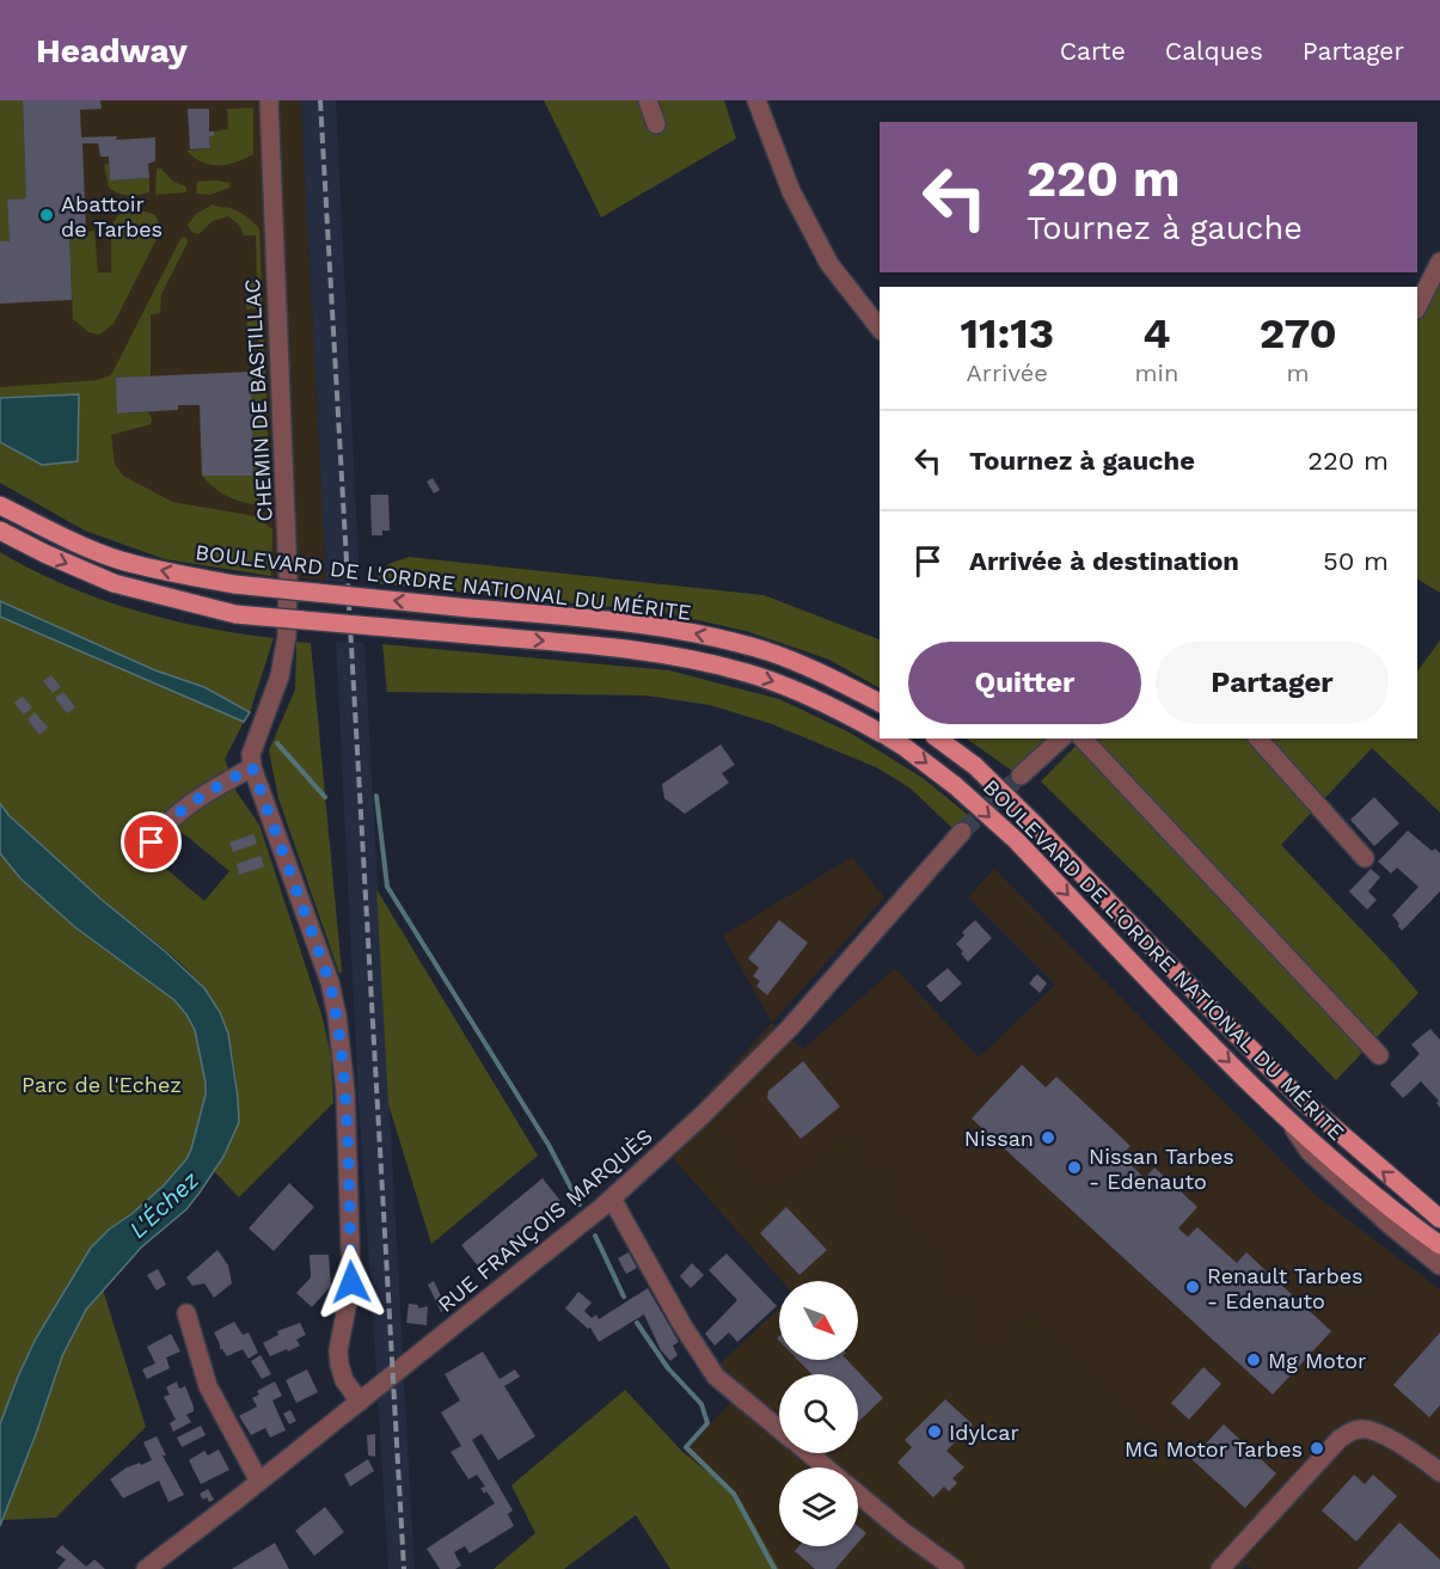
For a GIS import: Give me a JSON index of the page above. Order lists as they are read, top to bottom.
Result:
{
  "streets": {
    "main road": ["BOULEVARD DE L'ORDRE NATIONAL DU MÉRITE"],
    "street": ["CHEMIN DE BASTILLAC", "RUE FRANÇOIS MARQUÈS"]
  },
  "crossings": [
    ["CHEMIN DE BASTILLAC", "RUE FRANÇOIS MARQUÈS"]
  ],
  "water": ["L'Échez"],
  "parks": ["Parc de l'Echez"],
  "places": [
    "Abattoir de Tarbes",
    "Nissan",
    "Nissan Tarbes - Edenauto",
    "Renault Tarbes - Edenauto",
    "Mg Motor",
    "Idylcar",
    "MG Motor Tarbes"
  ],
  "north": "bottom right",
  "page": {
    "header": "Headway",
    "nav": ["Carte", "Calques", "Partager"],
    "turn": ["220 m", "Tournez à gauche"],
    "eta": [
      "11:13",
      "Arrivée",
      "4",
      "min",
      "270",
      "m"
    ],
    "list": [
      {
        "name": "Tournez à gauche",
        "value": "220 m"
      },
      {
        "name": "Arrivée à destination",
        "value": "50 m"
      }
    ],
    "buttons": ["Quitter", "Partager"]
  }
}
